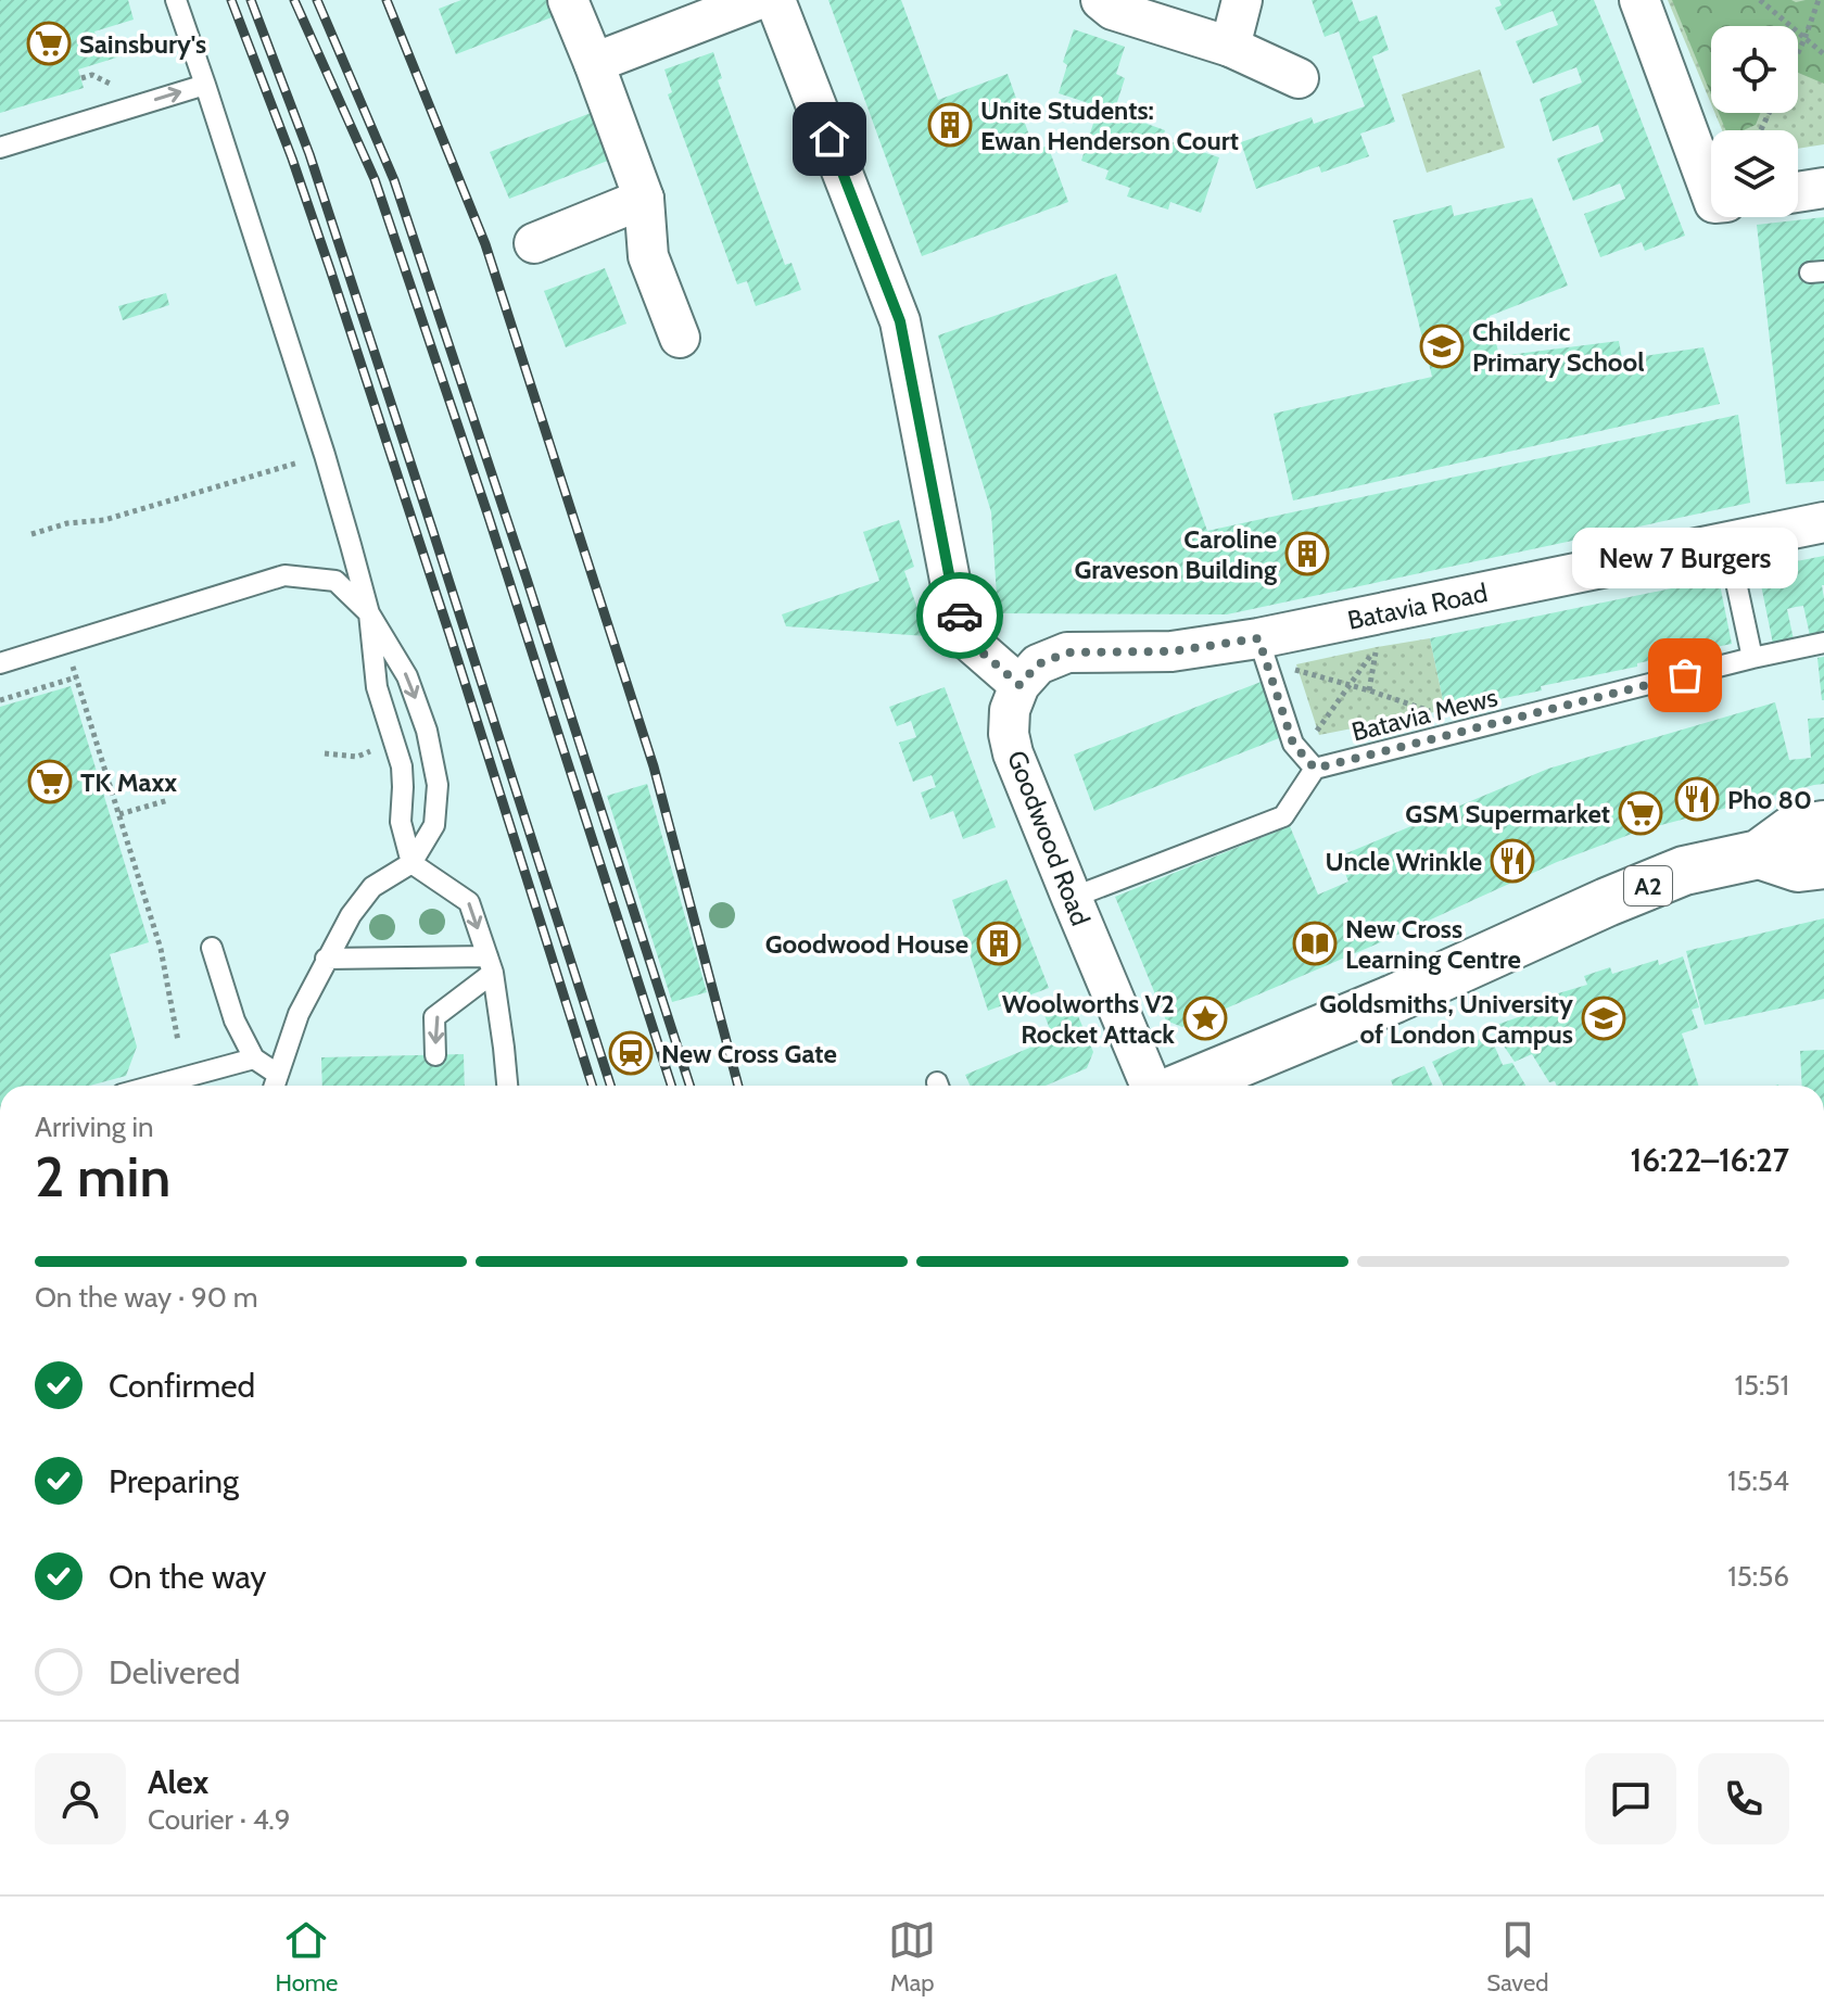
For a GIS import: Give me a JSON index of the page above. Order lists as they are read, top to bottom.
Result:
{
  "streets": {
    "highway": ["A2"],
    "street": ["Batavia Road", "Goodwood Road"],
    "lane": ["Batavia Mews"]
  },
  "crossings": [
    ["Batavia Road", "Goodwood Road"]
  ],
  "places": {
    "supermarket": ["Sainsbury's", "TK Maxx", "GSM Supermarket"],
    "building": ["Unite Students: Ewan Henderson Court", "Caroline Graveson Building", "Goodwood House"],
    "school or university": ["Childeric Primary School", "Goldsmiths, University of London Campus"],
    "other": ["New 7 Burgers"],
    "restaurant": ["Pho 80", "Uncle Wrinkle"],
    "library": ["New Cross Learning Centre"],
    "place": ["Woolworths V2 Rocket Attack"],
    "station": ["New Cross Gate"]
  },
  "page": {
    "bubble": "New 7 Burgers",
    "heading": ["2 min", "Arriving in", "16:22–16:27"],
    "panel": ["Alex", "Courier · 4.9"],
    "bar": "On the way · 90 m",
    "list": [
      ["Confirmed", "15:51"],
      ["Preparing", "15:54"],
      ["On the way", "15:56"],
      "Delivered"
    ],
    "tabs": ["Home", "Map", "Saved"]
  }
}
